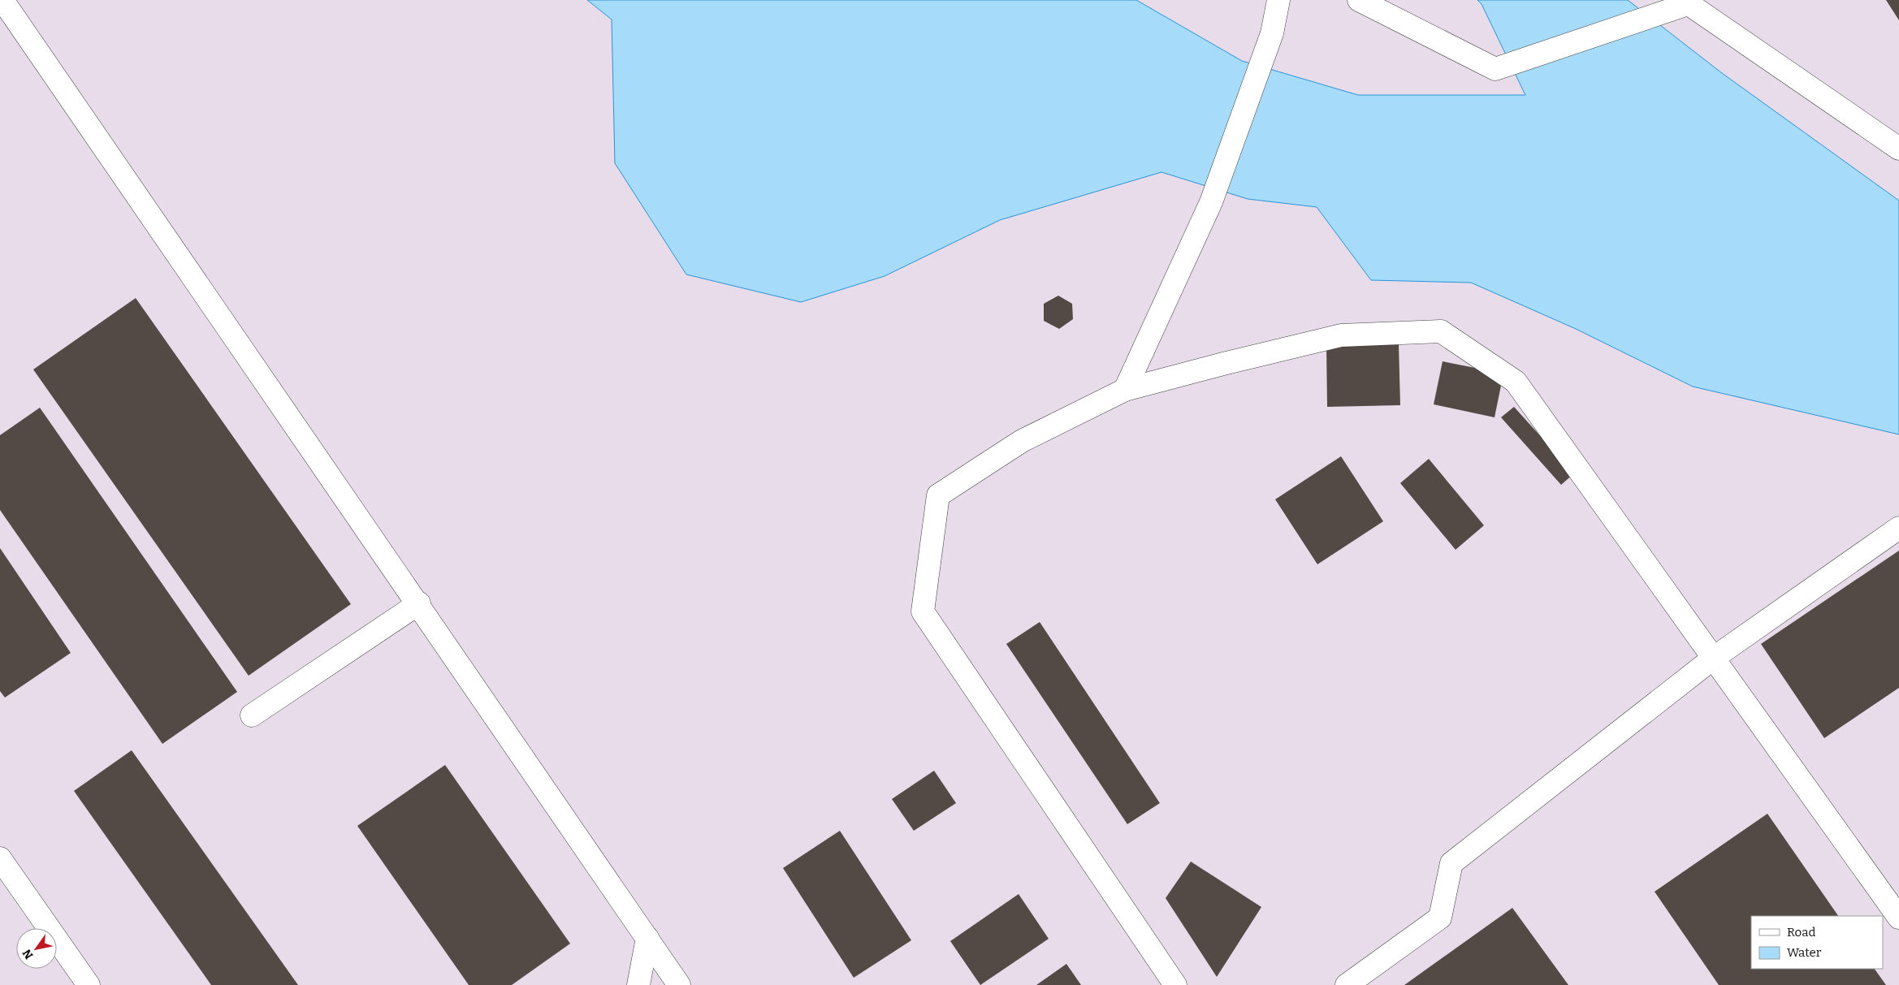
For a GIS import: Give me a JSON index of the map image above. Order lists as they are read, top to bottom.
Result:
{
  "legend": ["Road", "Water"],
  "north": "bottom left"
}
